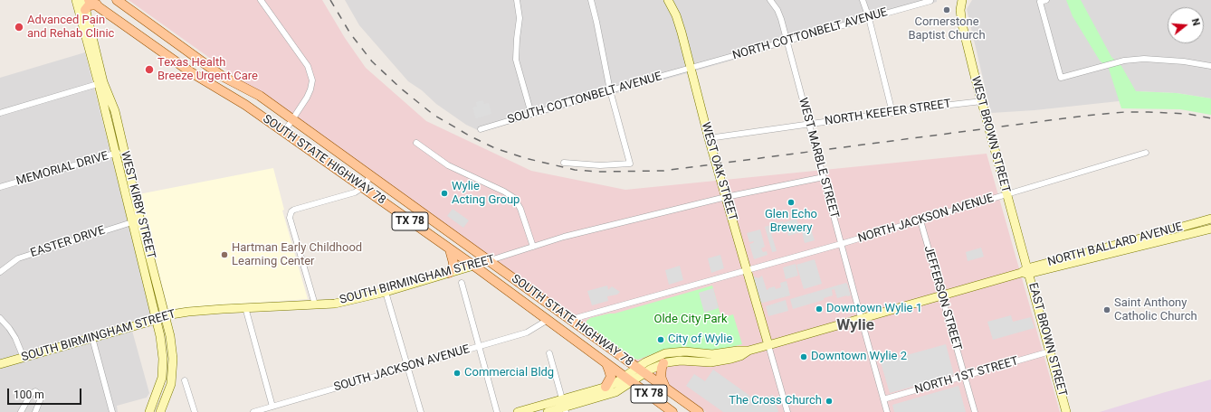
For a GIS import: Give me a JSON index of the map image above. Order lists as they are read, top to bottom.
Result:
{
  "streets": {
    "main road": [
      "WEST BROWN STREET",
      "SOUTH STATE HIGHWAY 78",
      "WEST OAK STREET",
      "WEST KIRBY STREET",
      "TX 78",
      "NORTH BALLARD AVENUE",
      "SOUTH BIRMINGHAM STREET",
      "EAST BROWN STREET"
    ],
    "street": [
      "NORTH COTTONBELT AVENUE",
      "SOUTH COTTONBELT AVENUE",
      "NORTH KEEFER STREET",
      "WEST MARBLE STREET",
      "MEMORIAL DRIVE",
      "NORTH JACKSON AVENUE",
      "EASTER DRIVE",
      "JEFFERSON STREET",
      "SOUTH JACKSON AVENUE",
      "NORTH 1ST STREET"
    ]
  },
  "crossings": [
    ["NORTH COTTONBELT AVENUE", "SOUTH COTTONBELT AVENUE"],
    ["NORTH COTTONBELT AVENUE", "WEST MARBLE STREET"],
    ["NORTH COTTONBELT AVENUE", "WEST OAK STREET"],
    ["SOUTH COTTONBELT AVENUE", "WEST OAK STREET"],
    ["NORTH KEEFER STREET", "WEST BROWN STREET"],
    ["NORTH KEEFER STREET", "WEST MARBLE STREET"],
    ["NORTH KEEFER STREET", "WEST OAK STREET"],
    ["WEST BROWN STREET", "NORTH JACKSON AVENUE"],
    ["WEST BROWN STREET", "NORTH BALLARD AVENUE"],
    ["WEST BROWN STREET", "EAST BROWN STREET"],
    ["WEST MARBLE STREET", "NORTH JACKSON AVENUE"],
    ["WEST MARBLE STREET", "NORTH BALLARD AVENUE"],
    ["WEST MARBLE STREET", "SOUTH BIRMINGHAM STREET"],
    ["WEST MARBLE STREET", "NORTH 1ST STREET"],
    ["SOUTH STATE HIGHWAY 78", "TX 78"],
    ["SOUTH STATE HIGHWAY 78", "SOUTH BIRMINGHAM STREET"],
    ["SOUTH STATE HIGHWAY 78", "SOUTH JACKSON AVENUE"],
    ["MEMORIAL DRIVE", "WEST KIRBY STREET"],
    ["WEST OAK STREET", "NORTH JACKSON AVENUE"],
    ["WEST OAK STREET", "NORTH BALLARD AVENUE"],
    ["WEST OAK STREET", "SOUTH BIRMINGHAM STREET"],
    ["WEST KIRBY STREET", "EASTER DRIVE"],
    ["WEST KIRBY STREET", "SOUTH BIRMINGHAM STREET"],
    ["NORTH JACKSON AVENUE", "JEFFERSON STREET"],
    ["NORTH BALLARD AVENUE", "JEFFERSON STREET"],
    ["NORTH BALLARD AVENUE", "EAST BROWN STREET"],
    ["JEFFERSON STREET", "NORTH 1ST STREET"],
    ["EAST BROWN STREET", "NORTH 1ST STREET"]
  ],
  "districts": ["Wylie"],
  "parks": ["Olde City Park"],
  "places": [
    "Cornerstone Baptist Church",
    "Advanced Pain and Rehab Clinic",
    "Texas Health Breeze Urgent Care",
    "Wylie Acting Group",
    "Glen Echo Brewery",
    "Hartman Early Childhood Learning Center",
    "Downtown Wylie 1",
    "Saint Anthony Catholic Church",
    "City of Wylie",
    "Downtown Wylie 2",
    "Commercial Bldg",
    "The Cross Church"
  ],
  "scale_bar": "100 m",
  "north": "right"
}
